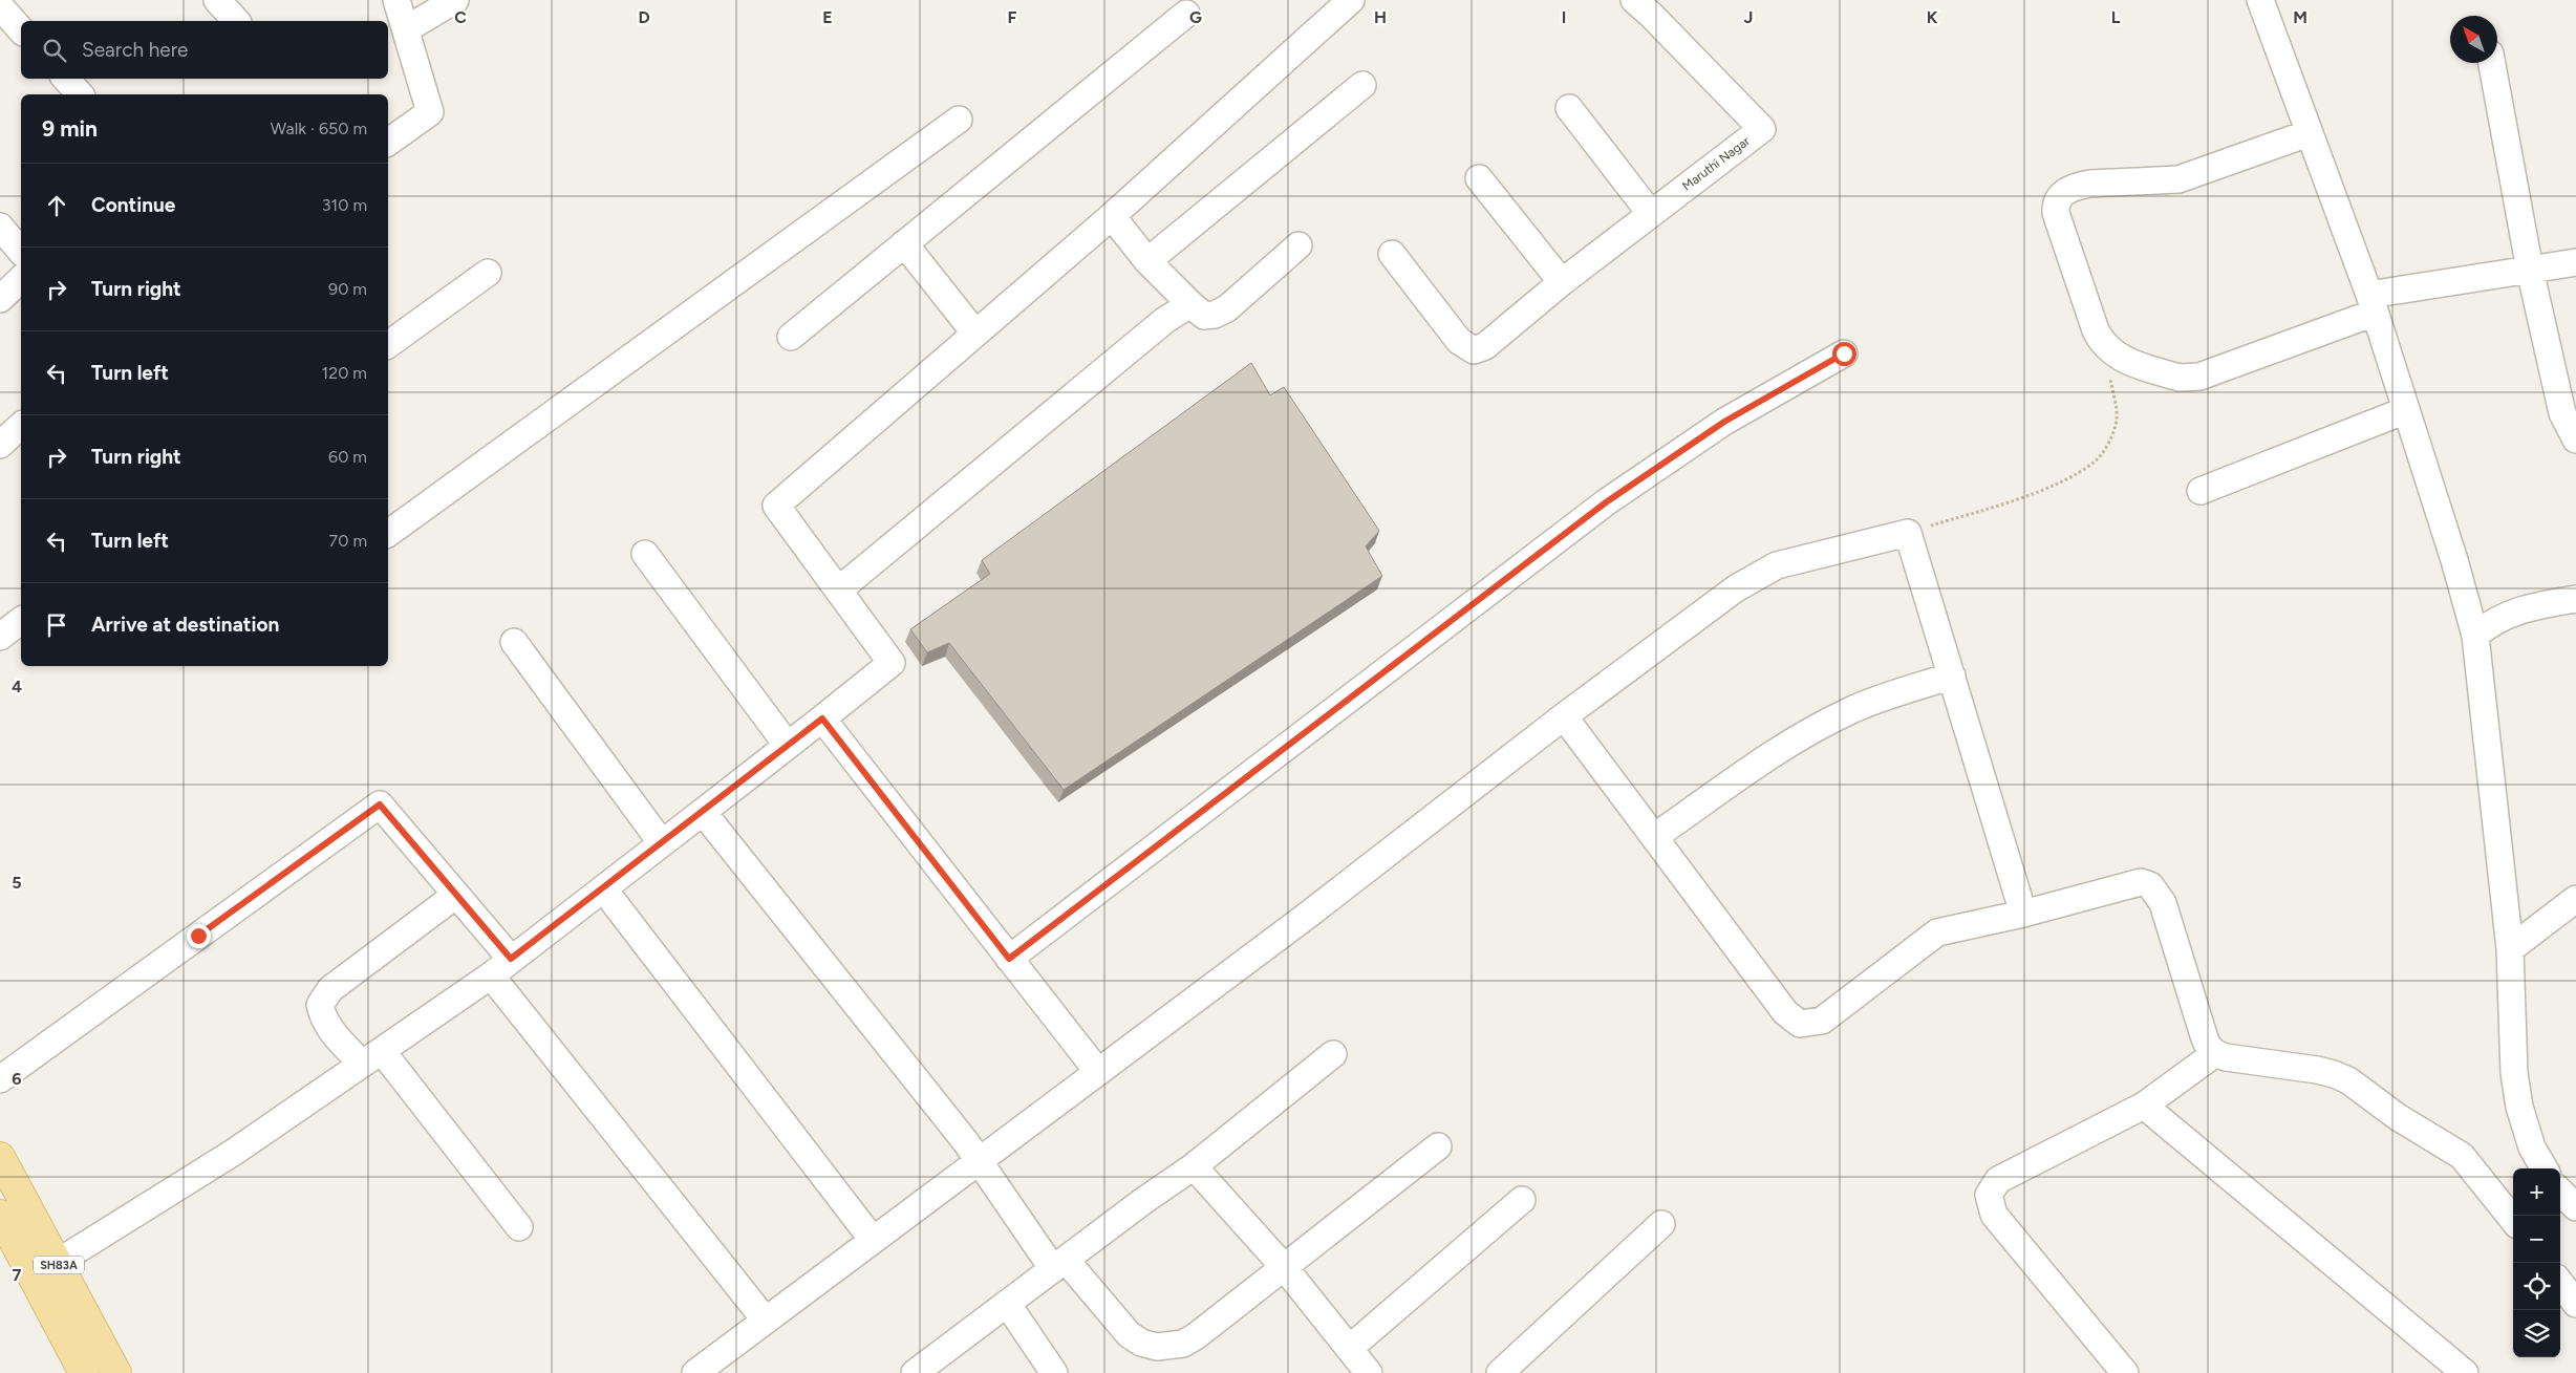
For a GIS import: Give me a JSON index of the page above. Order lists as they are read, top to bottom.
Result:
{
  "streets": {
    "main road": ["SH83A"],
    "street": ["Maruthi Nagar"]
  },
  "north": "top left",
  "page": {
    "search": "Search here",
    "heading": ["9 min", "Walk · 650 m"],
    "list": [
      ["Continue", "310 m"],
      ["Turn right", "90 m"],
      ["Turn left", "120 m"],
      ["Turn right", "60 m"],
      ["Turn left", "70 m"],
      "Arrive at destination"
    ],
    "map_buttons": ["+", "−"]
  },
  "grid": {
    "columns": [
      "C",
      "D",
      "E",
      "F",
      "G",
      "H",
      "I",
      "J",
      "K",
      "L",
      "M"
    ],
    "rows": [
      "4",
      "5",
      "6",
      "7"
    ]
  }
}
